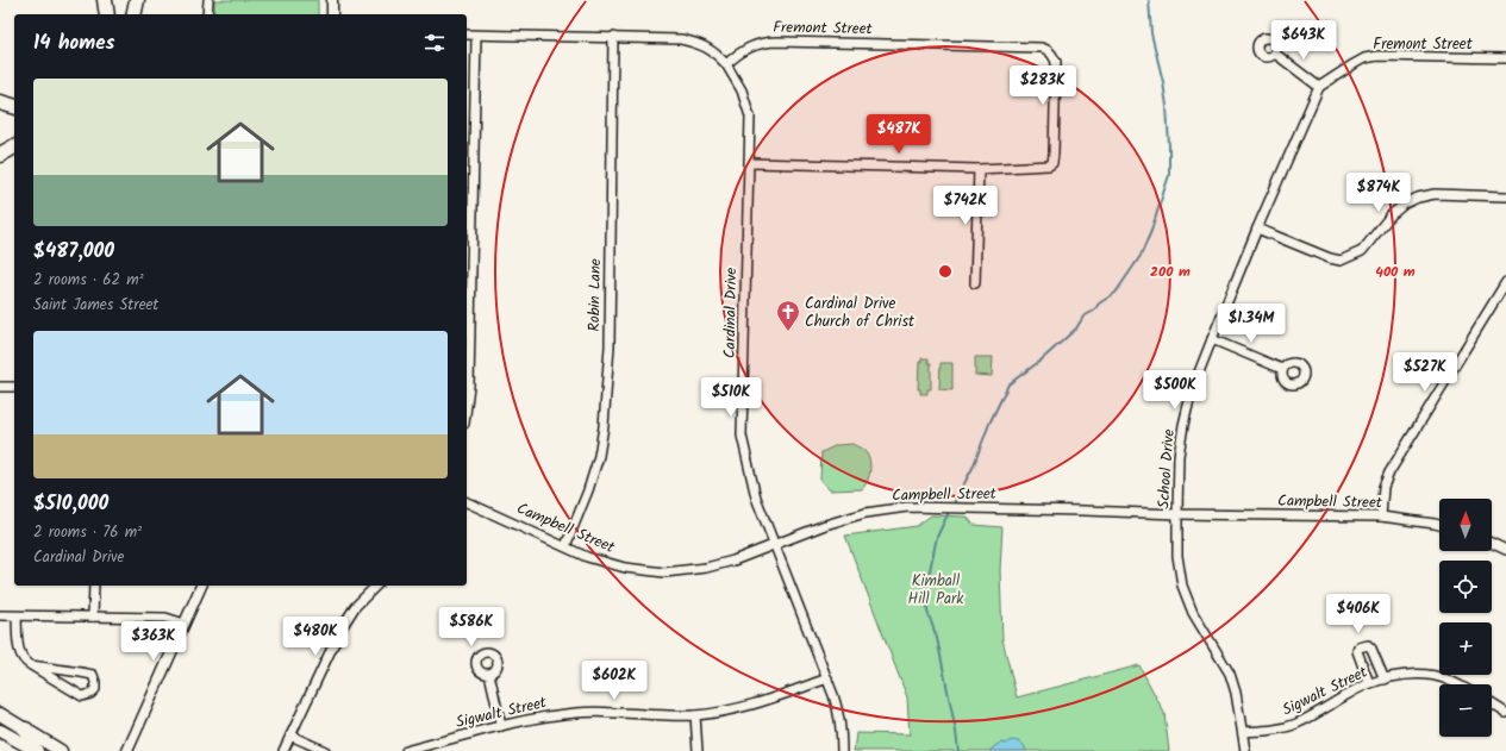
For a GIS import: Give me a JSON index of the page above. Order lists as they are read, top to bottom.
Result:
{
  "streets": {
    "street": [
      "Fremont Street",
      "Robin Lane",
      "Cardinal Drive",
      "School Drive",
      "Campbell Street",
      "Sigwalt Street"
    ]
  },
  "crossings": [
    ["Fremont Street", "Cardinal Drive"],
    ["Fremont Street", "School Drive"],
    ["Robin Lane", "Campbell Street"],
    ["Cardinal Drive", "Campbell Street"],
    ["Cardinal Drive", "Sigwalt Street"],
    ["School Drive", "Campbell Street"],
    ["School Drive", "Sigwalt Street"]
  ],
  "parks": ["Kimball Hill Park"],
  "places": {
    "church": ["Cardinal Drive Church of Christ"]
  },
  "north": "top",
  "page": {
    "heading": "14 homes",
    "price": [
      "$643K",
      "$283K",
      "$487K",
      "$874K",
      "$742K",
      "$1.34M",
      "$527K",
      "$500K",
      "$510K",
      "$406K",
      "$586K",
      "$480K",
      "$363K",
      "$602K"
    ],
    "list": [
      {
        "name": "$487,000",
        "note": "2 rooms · 62 m² · Saint James Street"
      },
      {
        "name": "$510,000",
        "note": "2 rooms · 76 m² · Cardinal Drive"
      }
    ],
    "map_buttons": ["+", "−"]
  },
  "rings": ["200 m", "400 m"]
}
